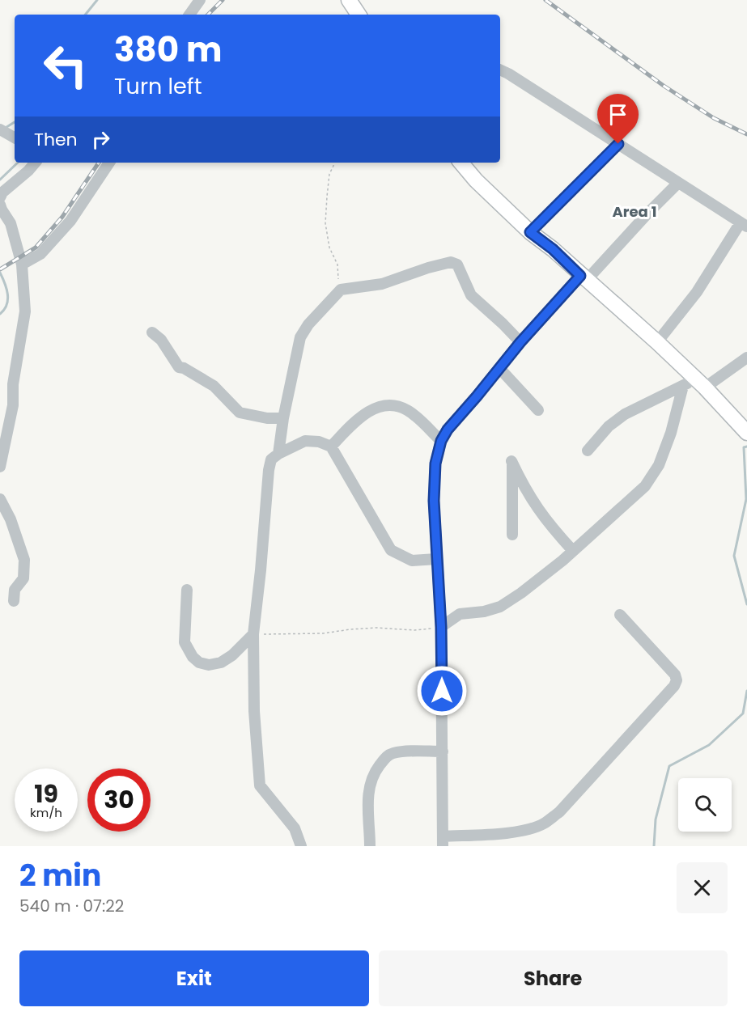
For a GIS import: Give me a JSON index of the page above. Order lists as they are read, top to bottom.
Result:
{
  "districts": ["Area 1"],
  "page": {
    "turn": ["380 m", "Turn left"],
    "then": "Then",
    "speed": "19 km/h",
    "limit": "30",
    "heading": ["2 min", "540 m · 07:22"],
    "buttons": ["Exit", "Share"]
  }
}
